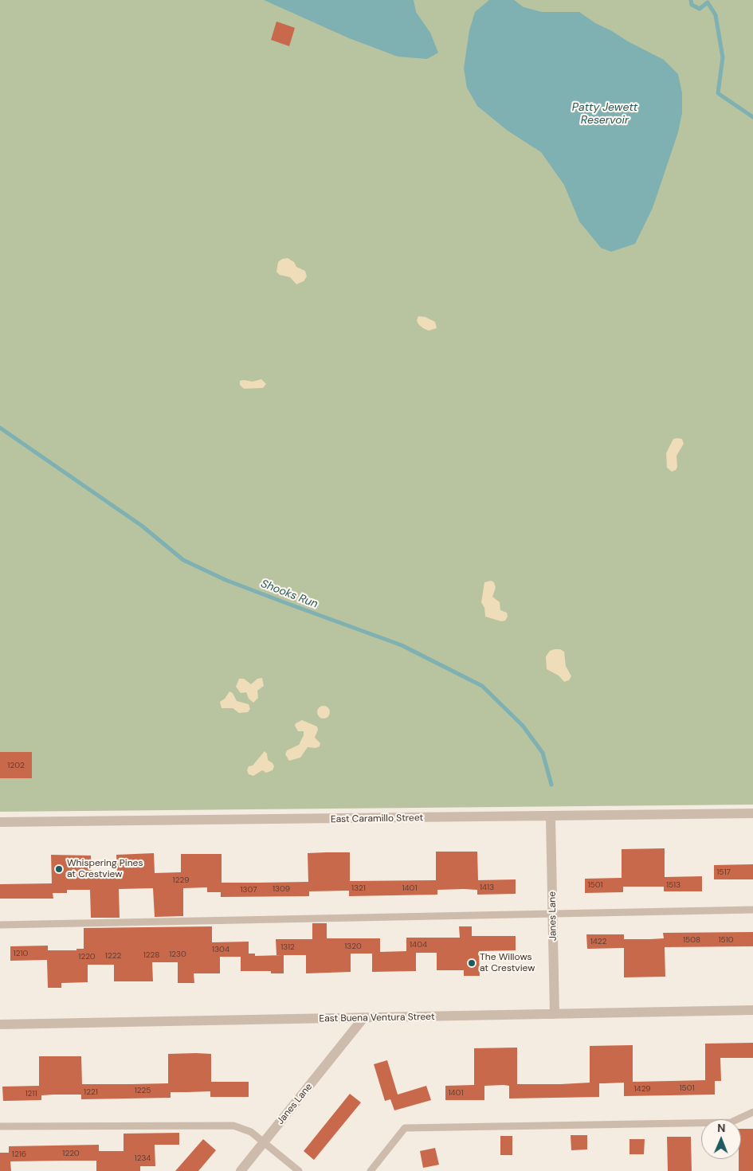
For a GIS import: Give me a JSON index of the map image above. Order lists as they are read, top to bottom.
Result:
{
  "streets": {
    "street": ["East Caramillo Street", "Janes Lane", "East Buena Ventura Street"]
  },
  "crossings": [
    ["East Caramillo Street", "Janes Lane"],
    ["Janes Lane", "East Buena Ventura Street"]
  ],
  "water": ["Patty Jewett Reservoir", "Shooks Run"],
  "places": ["Whispering Pines at Crestview", "The Willows at Crestview"],
  "house_numbers": [
    "1202",
    "1517",
    "1229",
    "1501",
    "1513",
    "1413",
    "1321",
    "1401",
    "1309",
    "1307",
    "1508",
    "1510",
    "1422",
    "1404",
    "1320",
    "1312",
    "1304",
    "1210",
    "1230",
    "1228",
    "1222",
    "1220",
    "1501",
    "1429",
    "1225",
    "1221",
    "1401",
    "1211",
    "1220",
    "1216",
    "1234"
  ],
  "north": "top"
}
